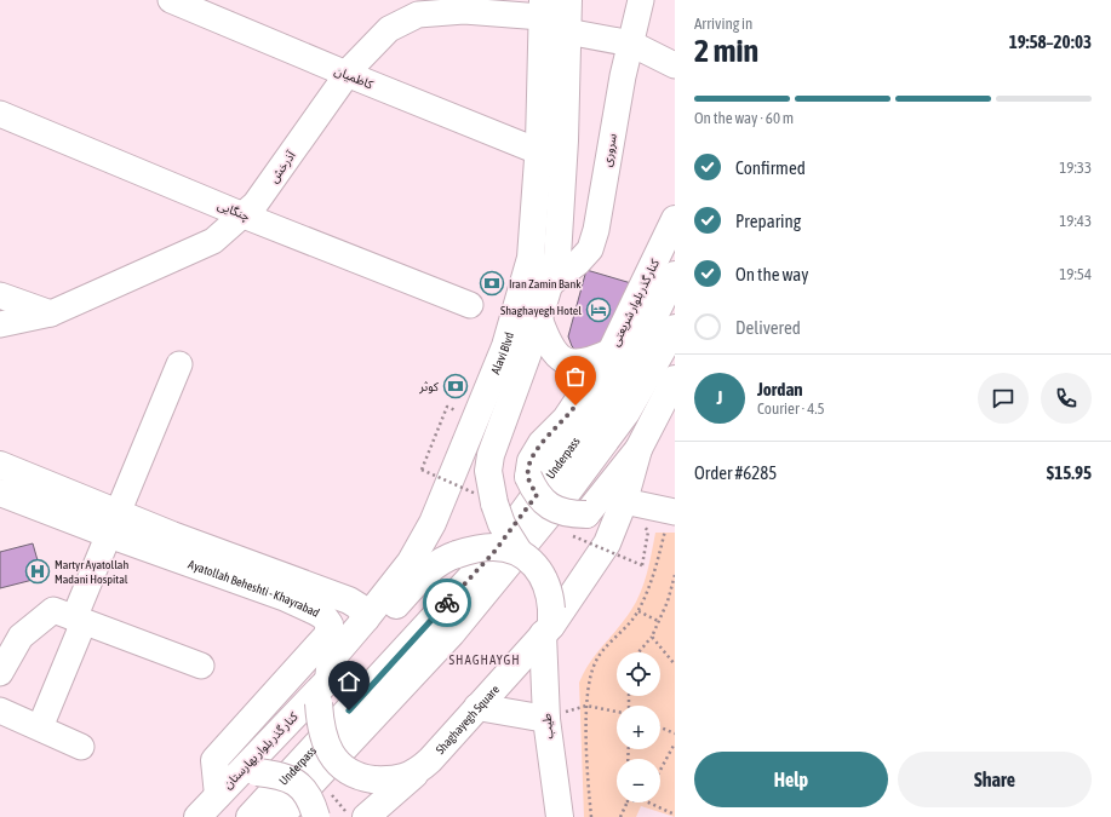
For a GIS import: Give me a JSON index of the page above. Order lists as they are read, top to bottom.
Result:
{
  "streets": {
    "main road": [
      "کنار گذر بلوار شریعتی",
      "Alavi Blvd",
      "Underpass",
      "Ayatollah Beheshti - Khayrabad",
      "Shaghayegh Square",
      "طیب",
      "کنار گذر بلوار بهارستان"
    ],
    "street": [
      "کاظمیان",
      "سروری",
      "آذرخش",
      "چنگایی"
    ]
  },
  "crossings": [
    ["کاظمیان", "آذرخش"],
    ["کاظمیان", "Alavi Blvd"],
    ["سروری", "Alavi Blvd"],
    ["آذرخش", "چنگایی"],
    ["آذرخش", "Alavi Blvd"],
    ["کنار گذر بلوار شریعتی", "Underpass"],
    ["Alavi Blvd", "Ayatollah Beheshti - Khayrabad"],
    ["Alavi Blvd", "Shaghayegh Square"],
    ["Alavi Blvd", "کنار گذر بلوار بهارستان"],
    ["Ayatollah Beheshti - Khayrabad", "کنار گذر بلوار بهارستان"],
    ["Shaghayegh Square", "طیب"],
    ["Shaghayegh Square", "کنار گذر بلوار بهارستان"]
  ],
  "districts": ["SHAGHAYGH"],
  "places": {
    "bank": ["Iran Zamin Bank", "کوثر"],
    "hotel": ["Shaghayegh Hotel"],
    "hospital": ["Martyr Ayatollah Madani Hospital"]
  },
  "page": {
    "heading": ["2 min", "Arriving in", "19:58–20:03"],
    "panel": [
      "Jordan",
      "Courier · 4.5",
      "Order #6285",
      "$15.95"
    ],
    "bar": "On the way · 60 m",
    "list": [
      ["Confirmed", "19:33"],
      ["Preparing", "19:43"],
      ["On the way", "19:54"],
      "Delivered"
    ],
    "round": "J",
    "map_buttons": ["+", "−"],
    "buttons": ["Help", "Share"]
  }
}
